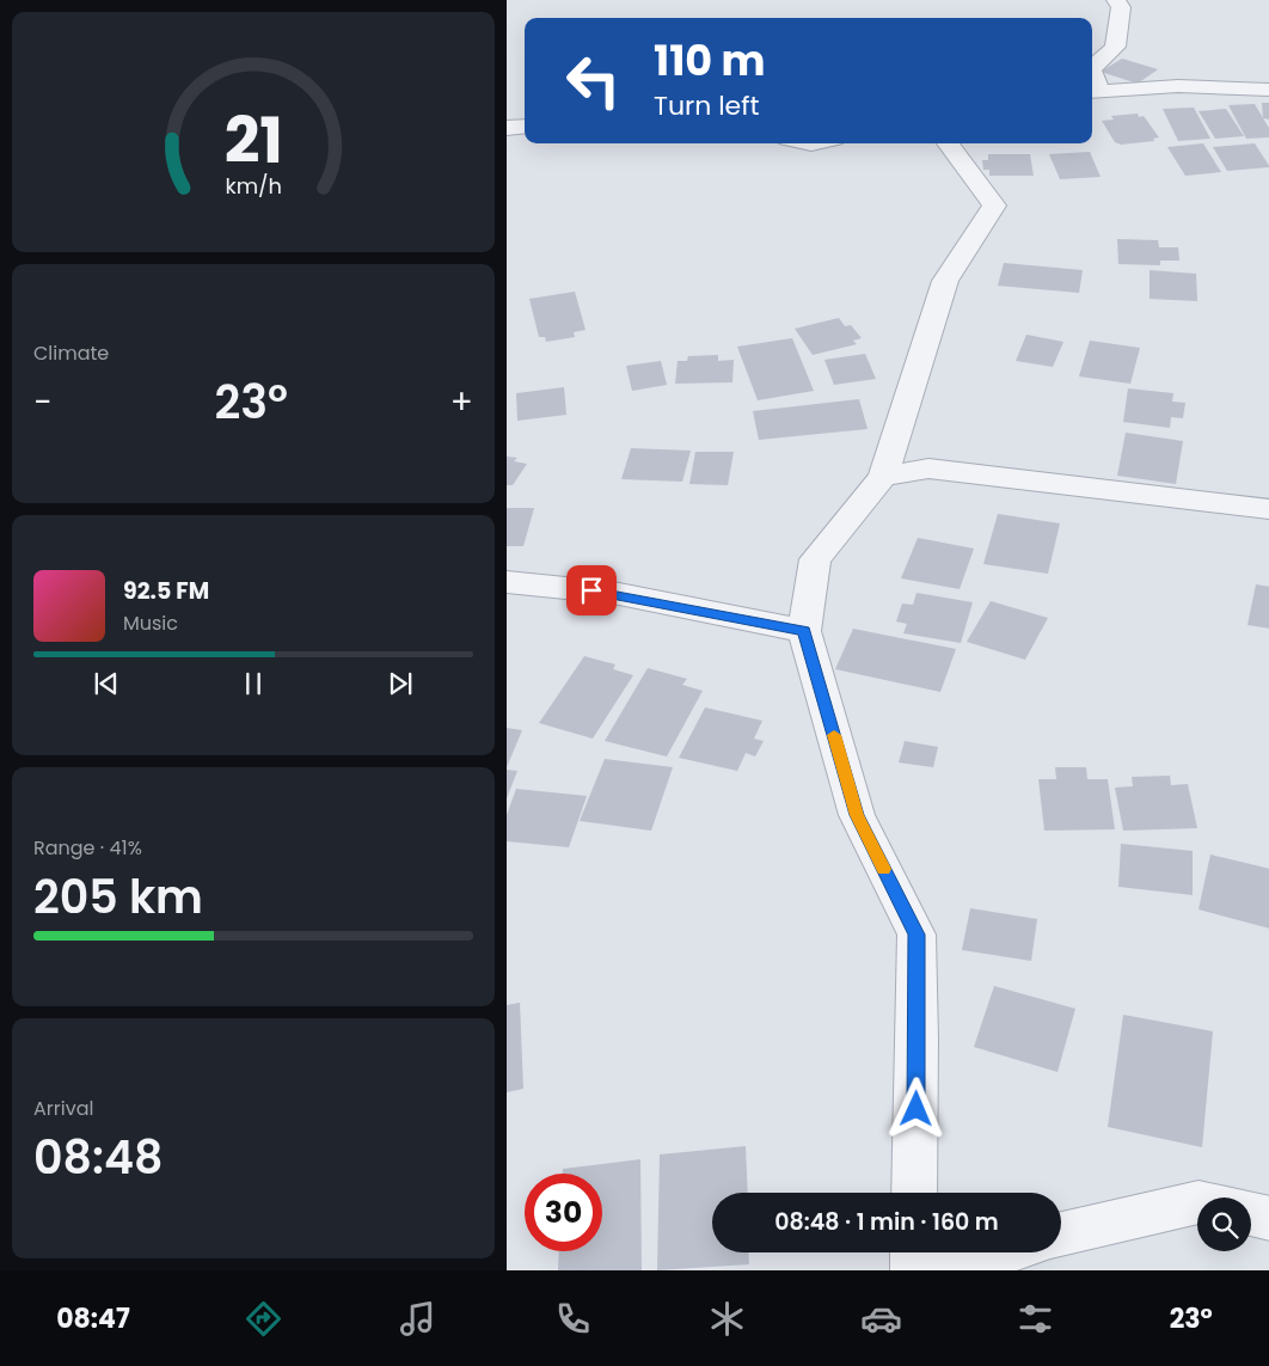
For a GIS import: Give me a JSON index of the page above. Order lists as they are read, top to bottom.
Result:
{
  "page": {
    "turn": ["110 m", "Turn left"],
    "tile": [
      "Climate",
      ["Range · 41%", "205 km"],
      ["Arrival", "08:48"]
    ],
    "heat": ["−", "23°", "+"],
    "song": ["92.5 FM", "Music"],
    "limit": "30",
    "trip": "08:48 · 1 min · 160 m",
    "tabs": ["08:47", "23°"],
    "gauge": ["21", "km/h"]
  }
}
